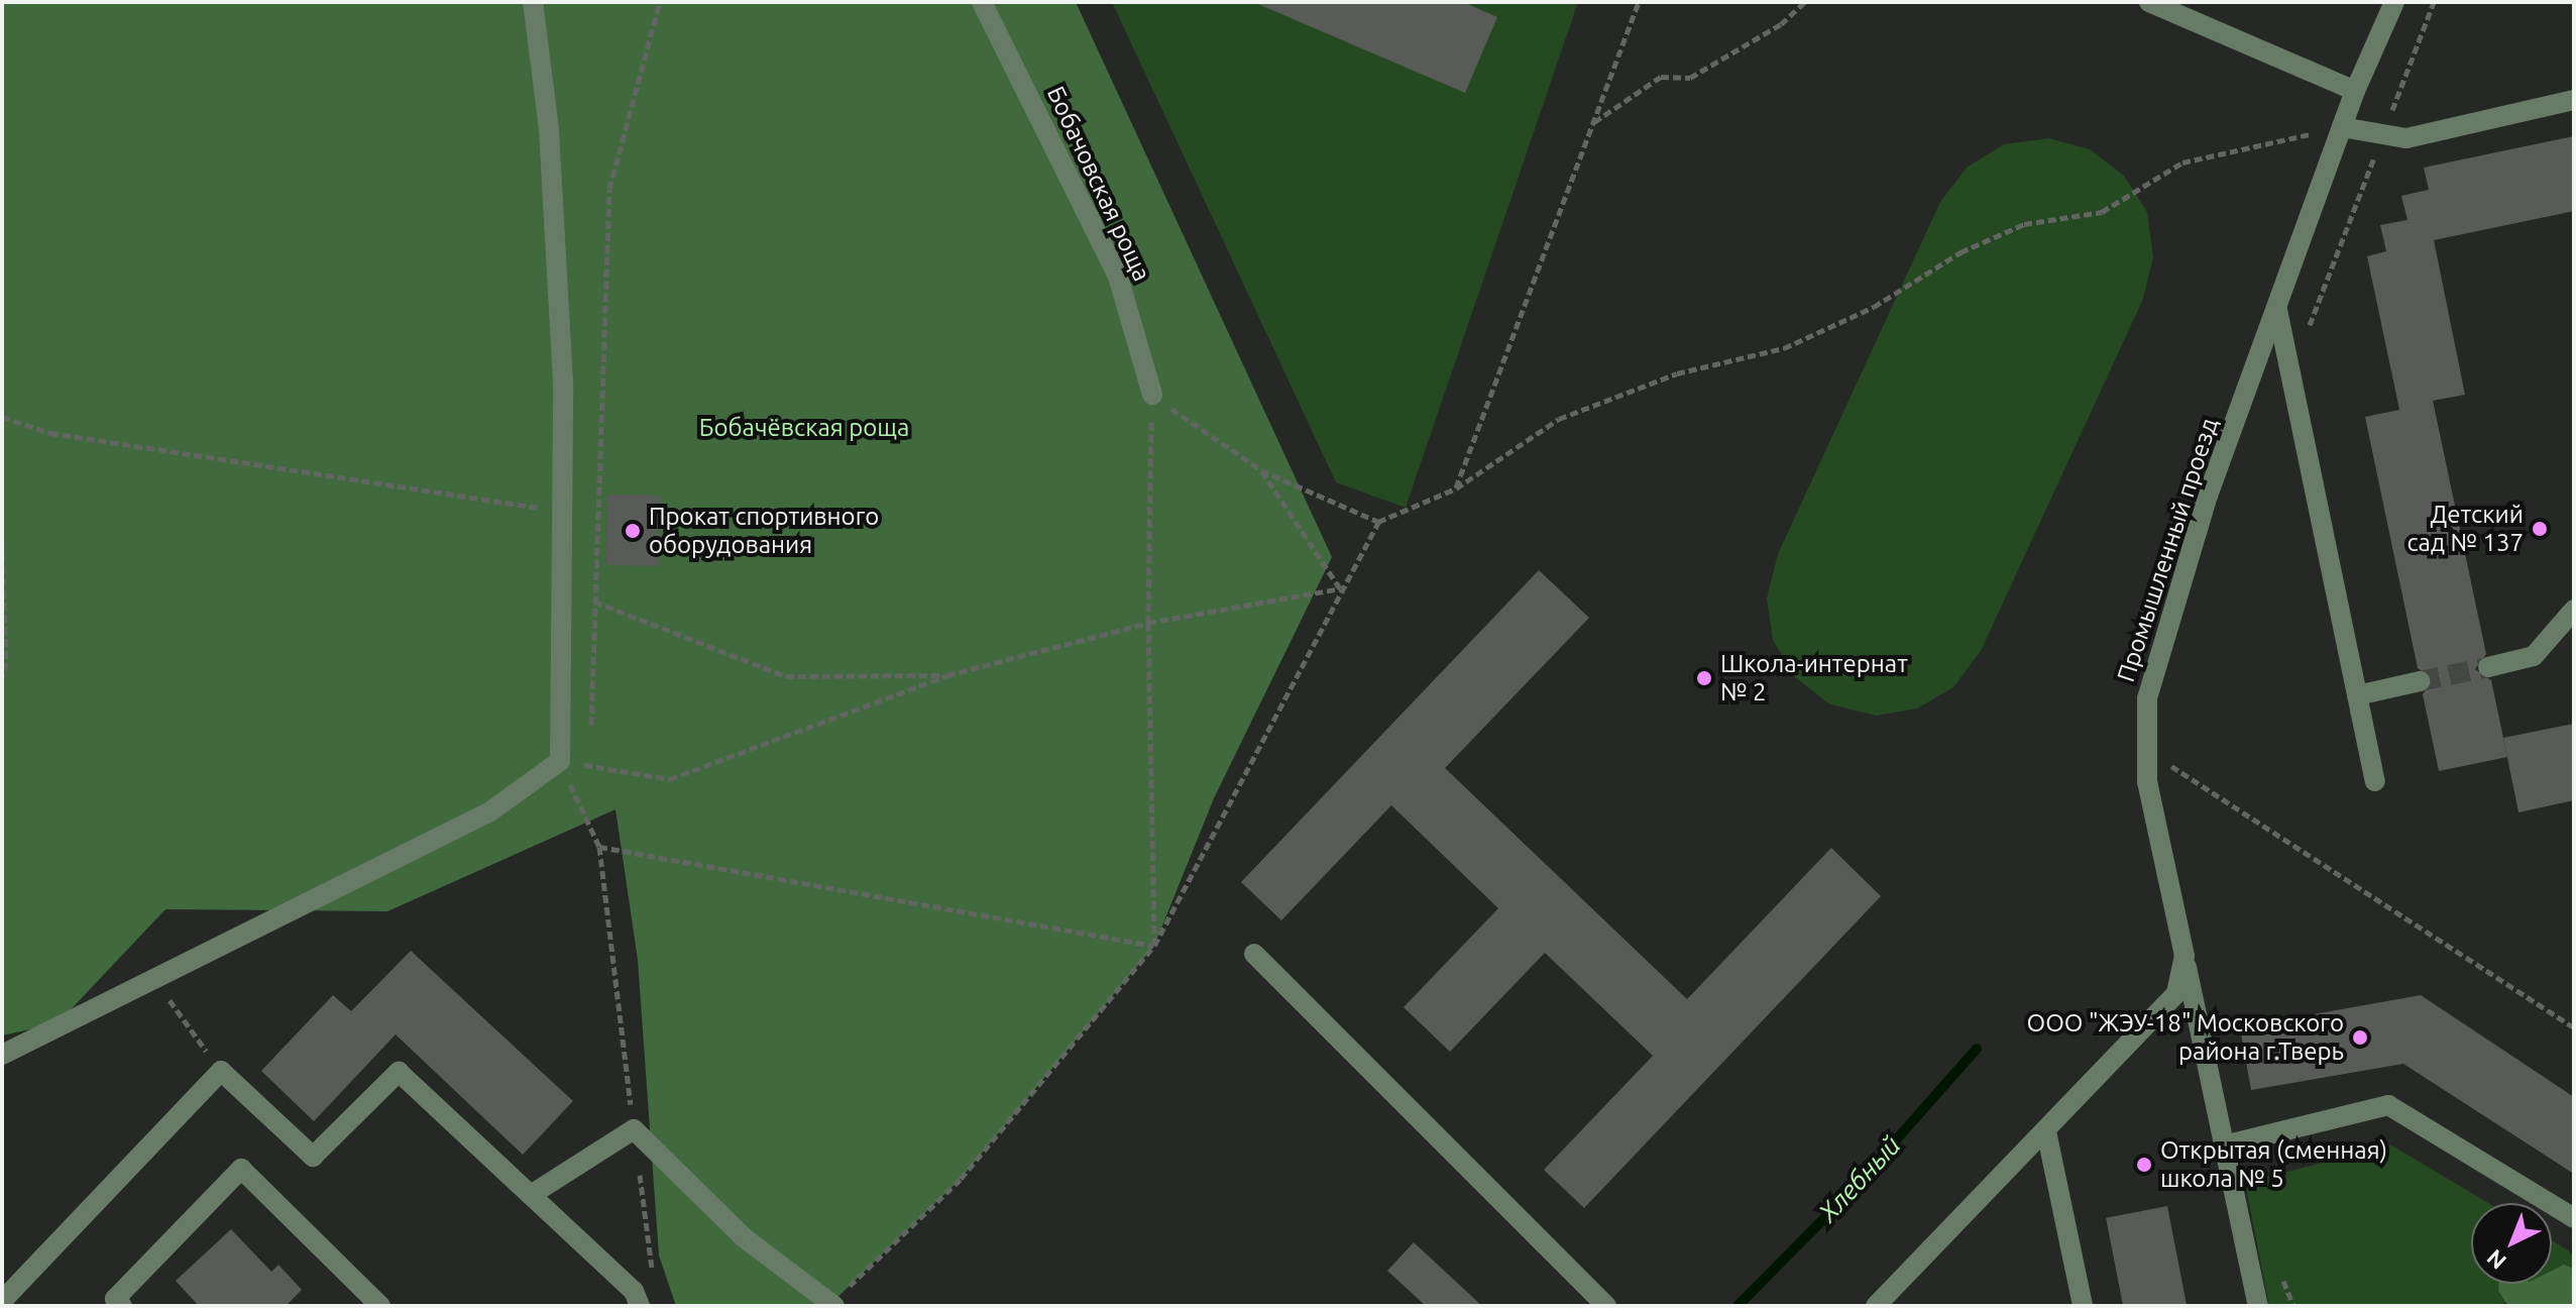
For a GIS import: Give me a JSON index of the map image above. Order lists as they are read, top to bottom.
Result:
{
  "streets": {
    "street": ["Бобачовская роща", "Промышленный проезд"]
  },
  "water": ["Хлебный"],
  "parks": ["Бобачёвская роща"],
  "places": [
    "Детский сад № 137",
    "Прокат спортивного оборудования",
    "Школа-интернат № 2",
    "ООО \"ЖЭУ-18\" Московского района г.Тверь",
    "Открытая (сменная) школа № 5"
  ],
  "north": "bottom left"
}
